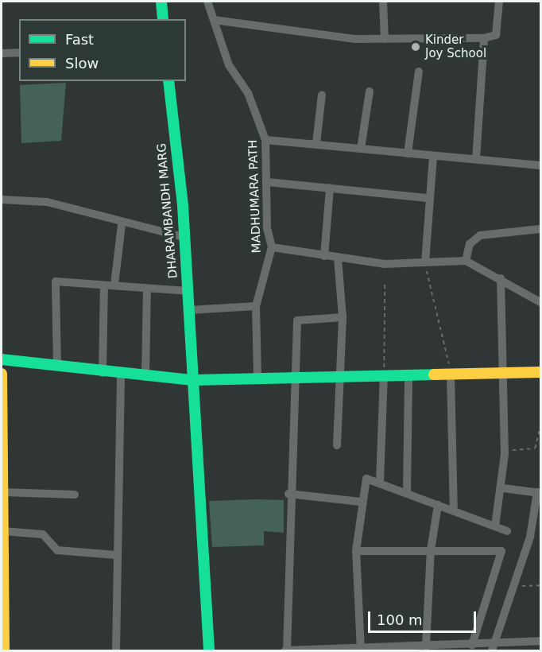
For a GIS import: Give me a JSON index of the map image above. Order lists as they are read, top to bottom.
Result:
{
  "streets": {
    "street": ["MADHUMARA PATH", "DHARAMBANDH MARG"]
  },
  "places": ["Kinder Joy School"],
  "legend": ["Fast", "Slow"],
  "scale_bar": "100 m"
}
